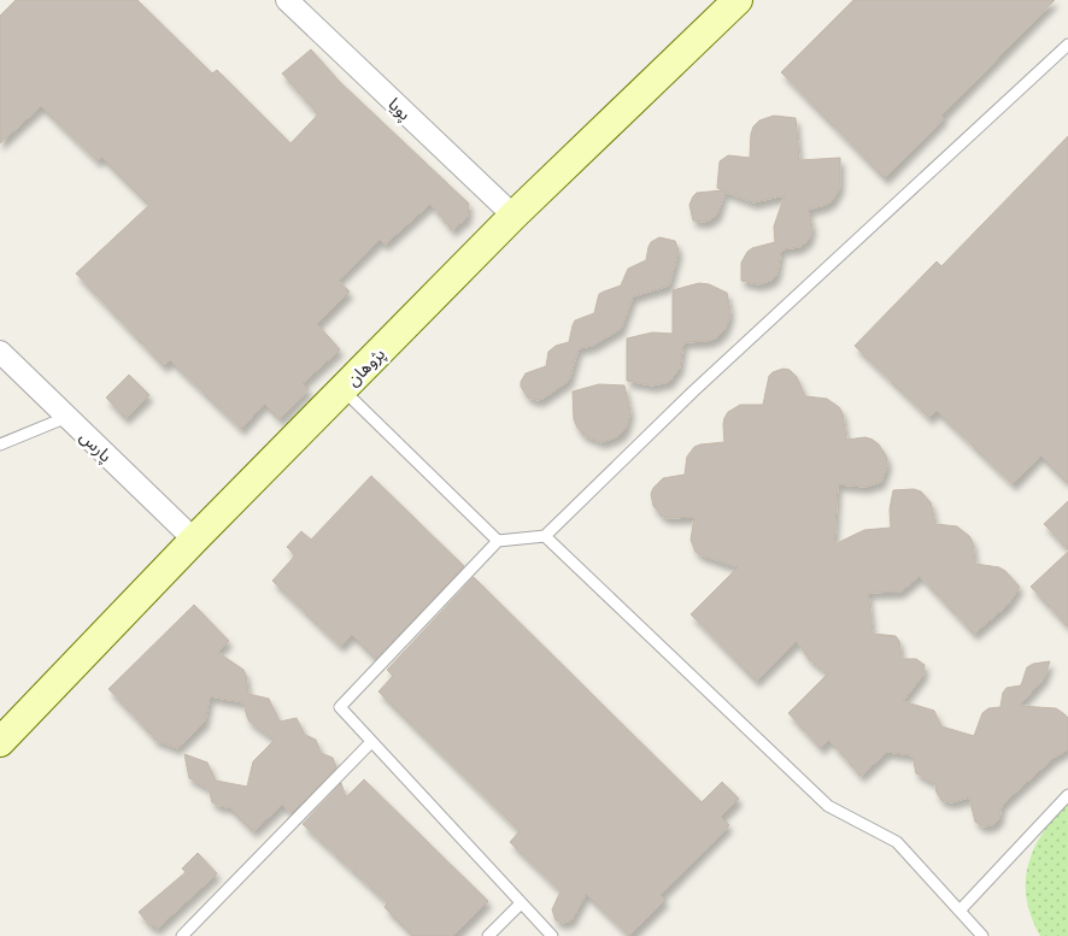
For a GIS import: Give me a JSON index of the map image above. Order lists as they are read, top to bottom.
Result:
{
  "streets": {
    "main road": ["پژوهان"],
    "street": ["پویا", "پارس"]
  },
  "crossings": [
    ["پویا", "پژوهان"],
    ["پژوهان", "پارس"]
  ]
}
